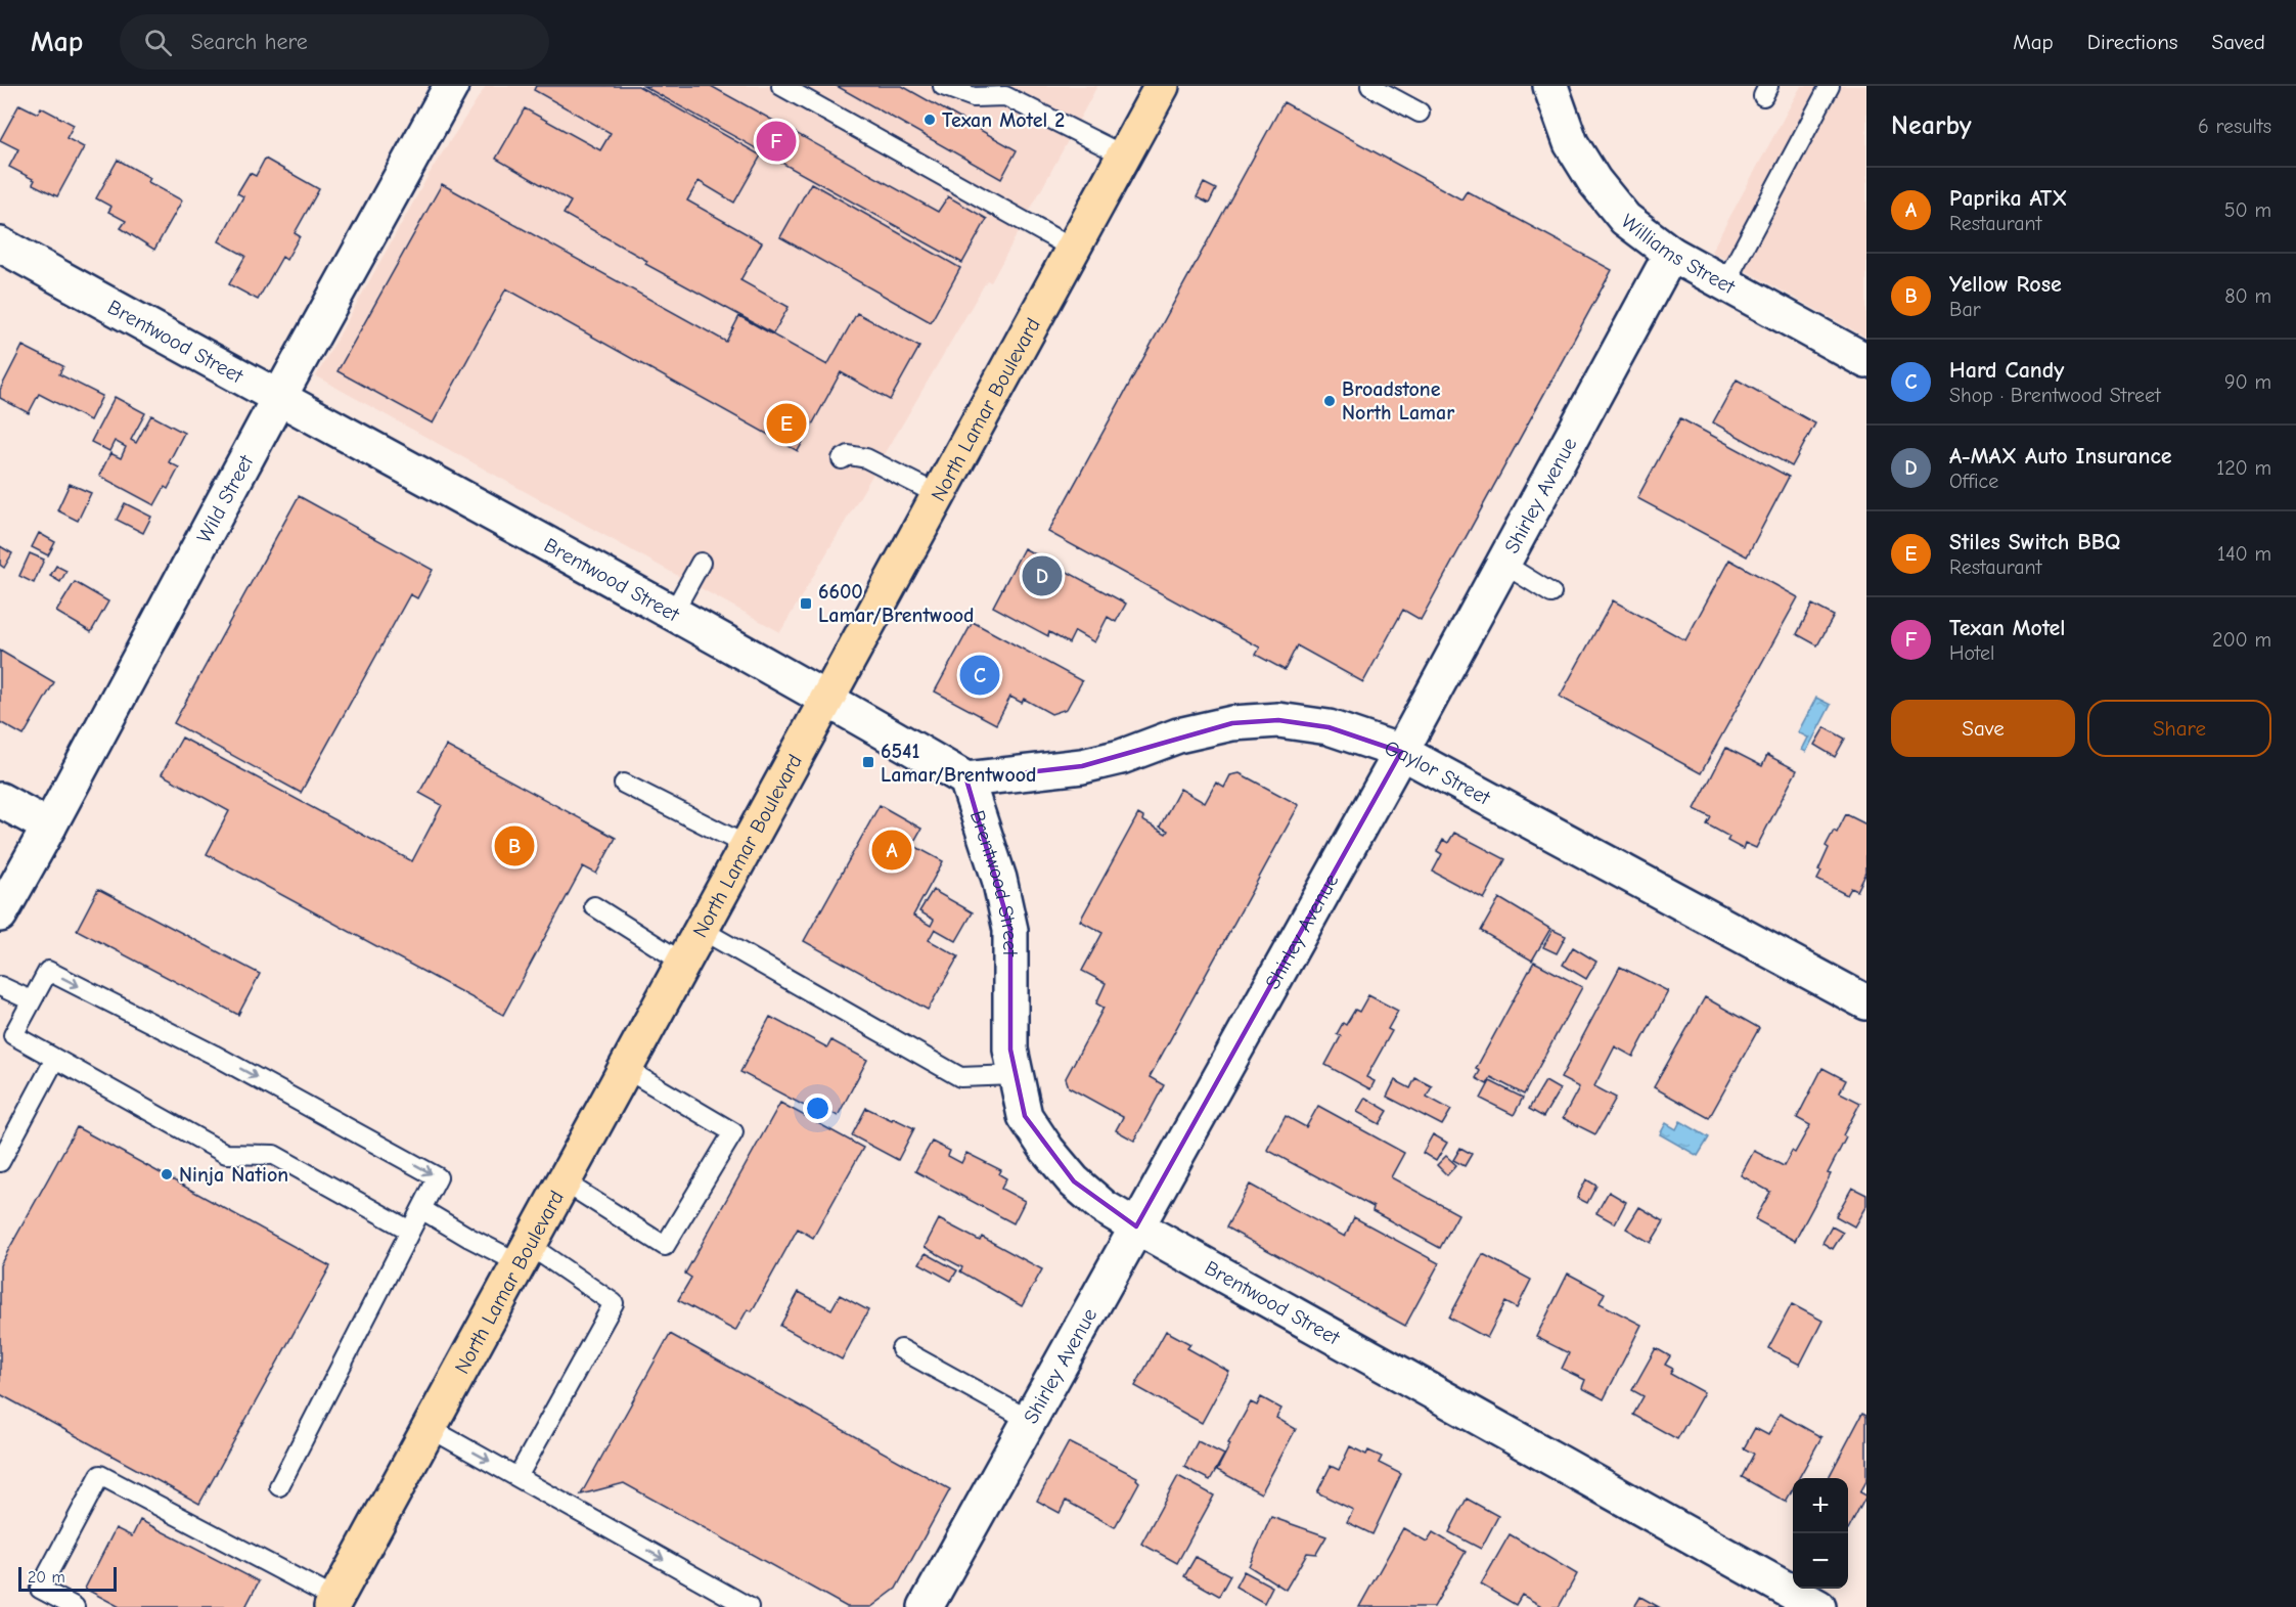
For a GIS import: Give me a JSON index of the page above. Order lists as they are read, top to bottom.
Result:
{
  "streets": {
    "main road": ["North Lamar Boulevard"],
    "street": [
      "Williams Street",
      "Brentwood Street",
      "Shirley Avenue",
      "Wild Street",
      "Gaylor Street"
    ]
  },
  "crossings": [
    ["Williams Street", "Shirley Avenue"],
    ["Brentwood Street", "North Lamar Boulevard"],
    ["Brentwood Street", "Shirley Avenue"],
    ["Brentwood Street", "Wild Street"],
    ["Brentwood Street", "Gaylor Street"],
    ["Shirley Avenue", "Gaylor Street"]
  ],
  "places": {
    "other": ["Texan Motel 2", "Broadstone North Lamar", "Ninja Nation"],
    "transit": ["6600 Lamar/Brentwood", "6541 Lamar/Brentwood"]
  },
  "scale_bar": "20 m",
  "page": {
    "header": "Map",
    "search": "Search here",
    "nav": ["Map", "Directions", "Saved"],
    "heading": ["Nearby", "6 results"],
    "pins": [
      "F",
      "E",
      "D",
      "C",
      "B",
      "A"
    ],
    "list": [
      {
        "mark": "A",
        "name": "Paprika ATX",
        "note": "Restaurant",
        "value": "50 m"
      },
      {
        "mark": "B",
        "name": "Yellow Rose",
        "note": "Bar",
        "value": "80 m"
      },
      {
        "mark": "C",
        "name": "Hard Candy",
        "note": "Shop · Brentwood Street",
        "value": "90 m"
      },
      {
        "mark": "D",
        "name": "A-MAX Auto Insurance",
        "note": "Office",
        "value": "120 m"
      },
      {
        "mark": "E",
        "name": "Stiles Switch BBQ",
        "note": "Restaurant",
        "value": "140 m"
      },
      {
        "mark": "F",
        "name": "Texan Motel",
        "note": "Hotel",
        "value": "200 m"
      }
    ],
    "buttons": ["Save", "Share"],
    "map_buttons": ["+", "−"],
    "scale": "20 m"
  }
}
